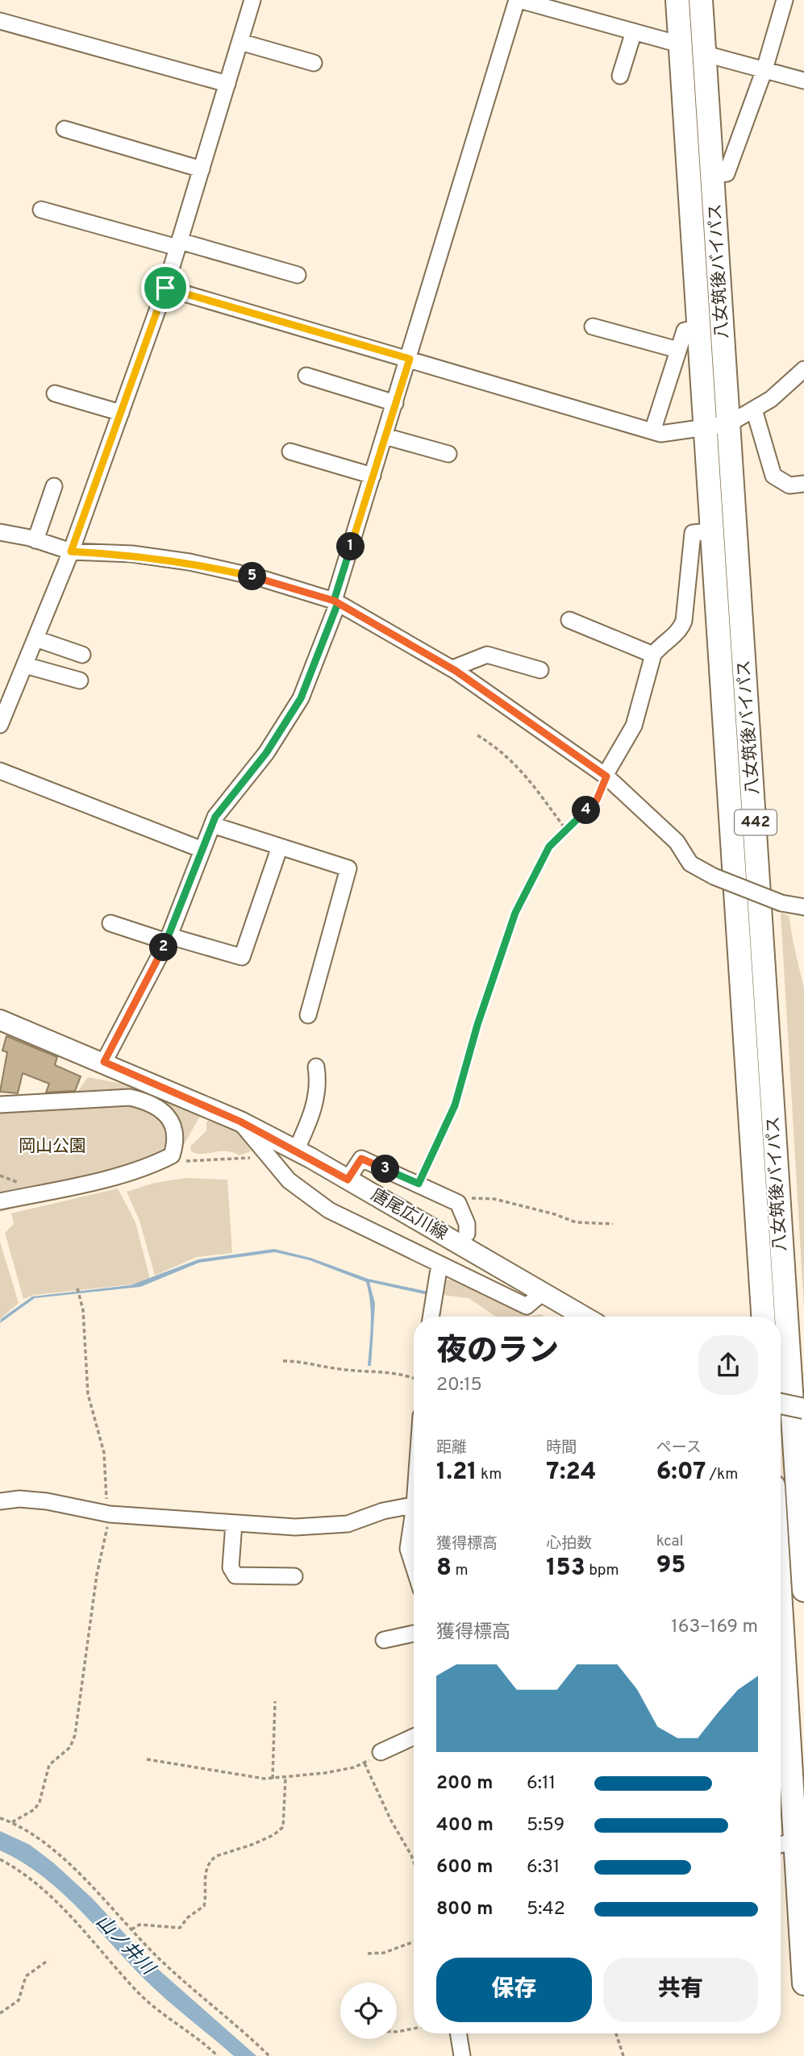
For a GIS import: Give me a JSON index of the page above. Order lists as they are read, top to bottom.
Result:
{
  "streets": {
    "highway": ["八女筑後バイパス", "442"],
    "main road": ["唐尾広川線"]
  },
  "water": ["山ノ井川"],
  "parks": ["岡山公園"],
  "page": {
    "pins": [
      "1",
      "5",
      "4",
      "2",
      "3"
    ],
    "heading": ["夜のラン", "20:15"],
    "stats": [
      ["距離", "1.21 km"],
      ["時間", "7:24"],
      ["ペース", "6:07 /km"],
      ["獲得標高", "8 m"],
      ["心拍数", "153 bpm"],
      ["kcal", "95"]
    ],
    "chart": ["獲得標高", "163–169 m"],
    "list": [
      {
        "name": "200 m",
        "note": "6:11"
      },
      {
        "name": "400 m",
        "note": "5:59"
      },
      {
        "name": "600 m",
        "note": "6:31"
      },
      {
        "name": "800 m",
        "note": "5:42"
      }
    ],
    "buttons": ["保存", "共有"]
  }
}
